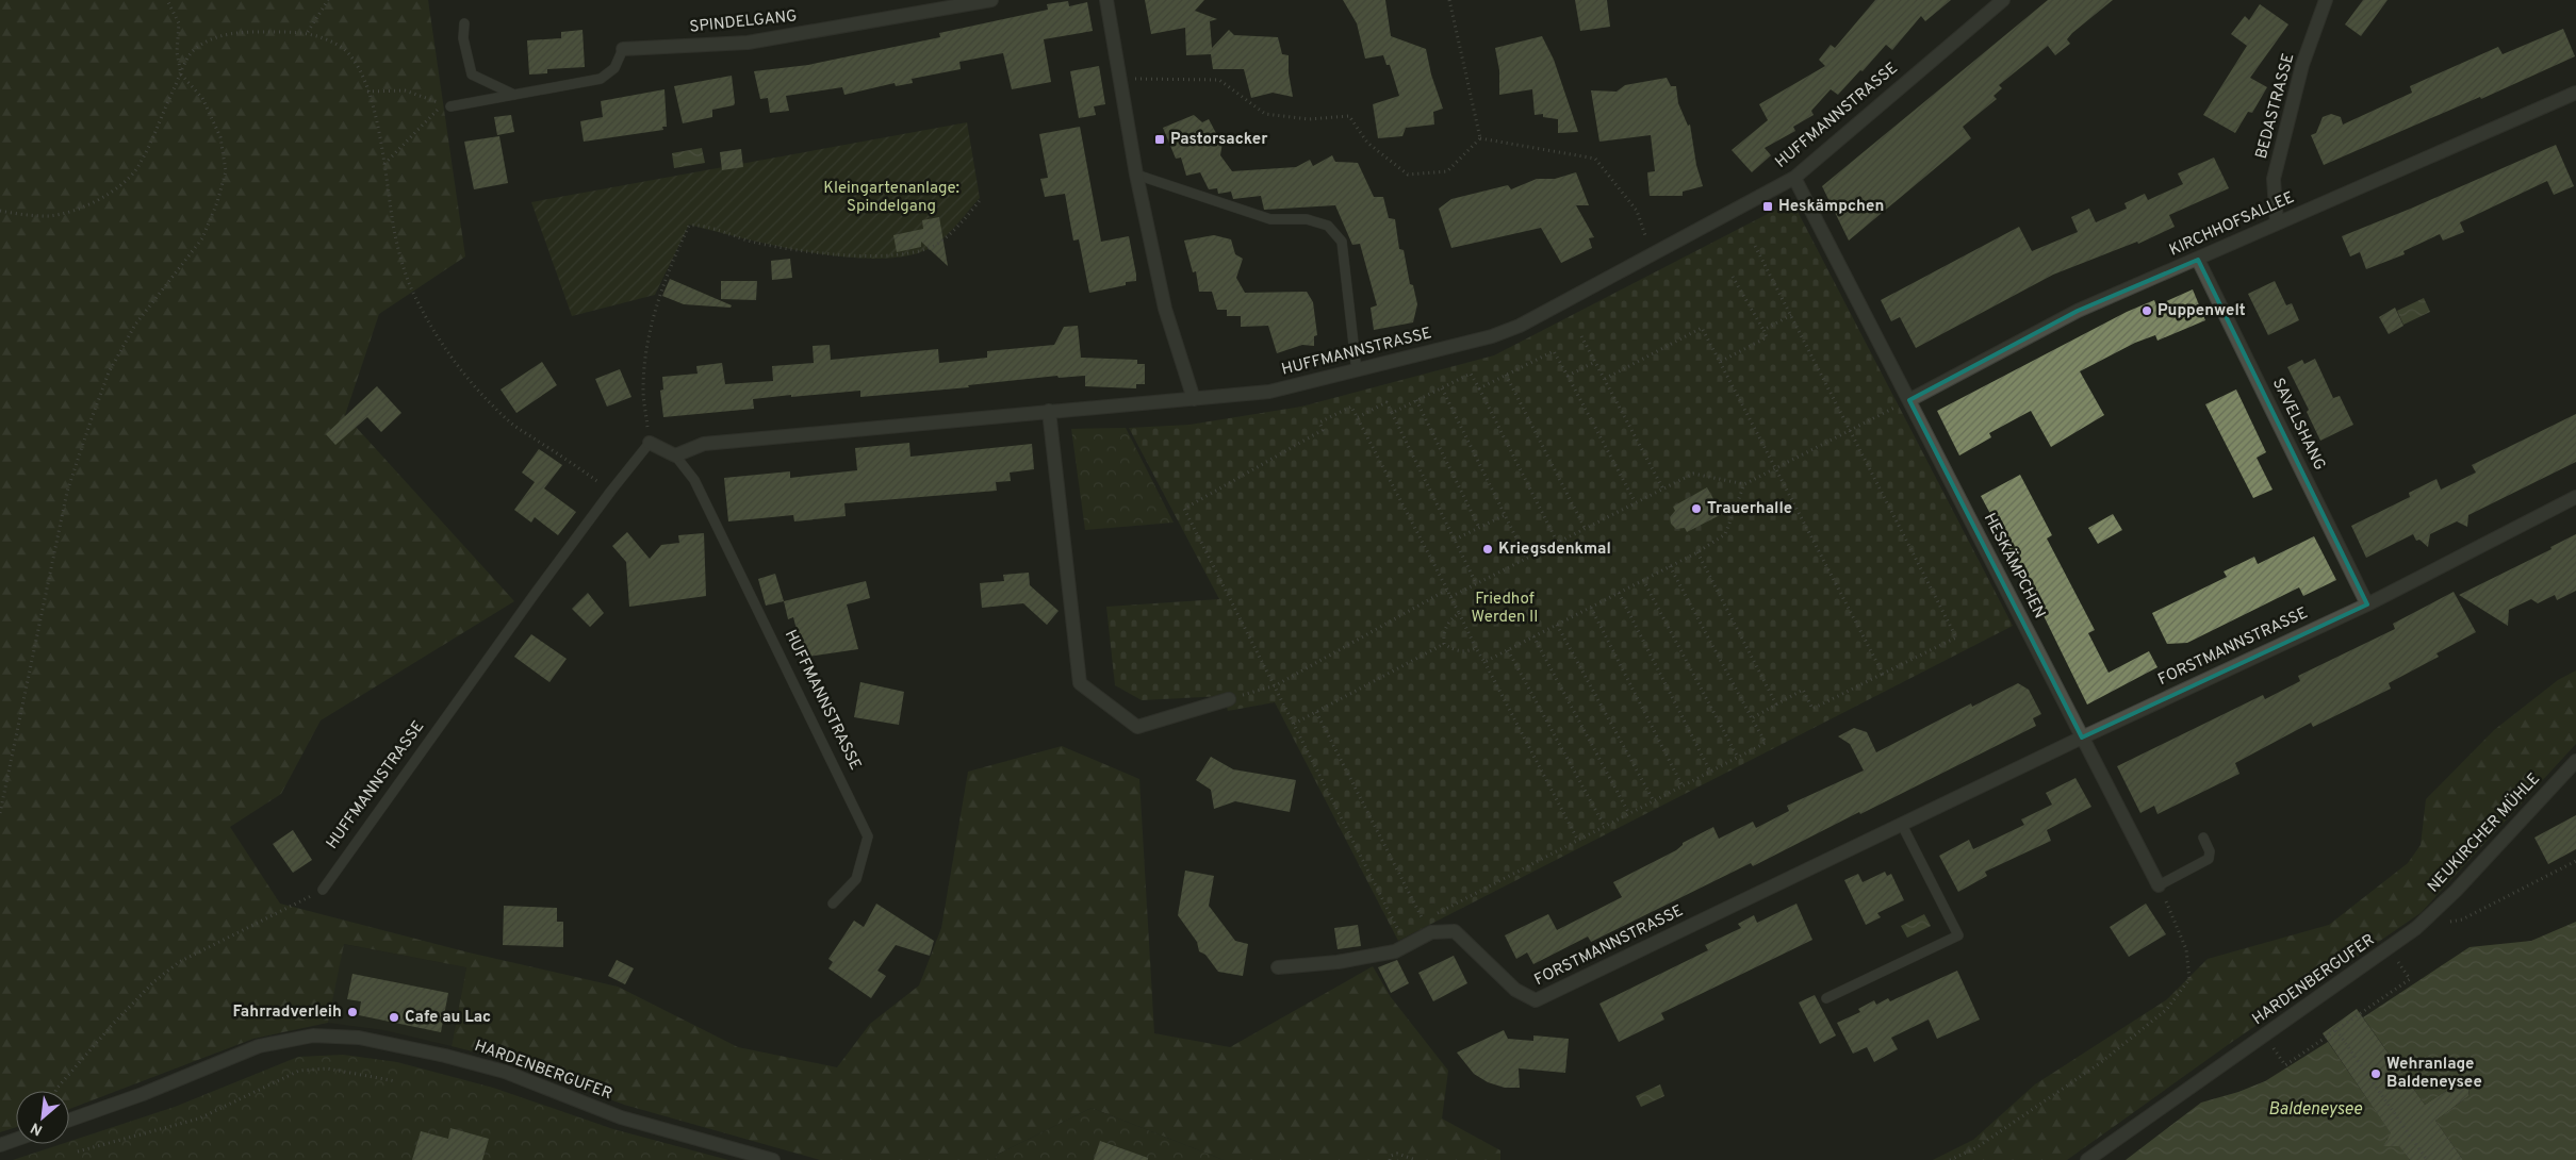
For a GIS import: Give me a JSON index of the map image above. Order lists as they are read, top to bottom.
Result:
{
  "streets": {
    "street": [
      "SPINDELGANG",
      "BEDASTRASSE",
      "HUFFMANNSTRASSE",
      "KIRCHHOFSALLEE",
      "SAVELSHANG",
      "HESKÄMPCHEN",
      "FORSTMANNSTRASSE",
      "NEUKIRCHER MÜHLE",
      "HARDENBERGUFER"
    ]
  },
  "crossings": [
    ["BEDASTRASSE", "KIRCHHOFSALLEE"],
    ["HUFFMANNSTRASSE", "HESKÄMPCHEN"],
    ["KIRCHHOFSALLEE", "SAVELSHANG"],
    ["KIRCHHOFSALLEE", "HESKÄMPCHEN"],
    ["SAVELSHANG", "FORSTMANNSTRASSE"],
    ["HESKÄMPCHEN", "FORSTMANNSTRASSE"],
    ["NEUKIRCHER MÜHLE", "HARDENBERGUFER"]
  ],
  "water": ["Baldeneysee"],
  "parks": ["Kleingartenanlage: Spindelgang", "Friedhof Werden II"],
  "places": {
    "transit": ["Pastorsacker", "Heskämpchen"],
    "other": [
      "Puppenwelt",
      "Trauerhalle",
      "Kriegsdenkmal",
      "Fahrradverleih",
      "Cafe au Lac",
      "Wehranlage Baldeneysee"
    ]
  },
  "north": "bottom left"
}
